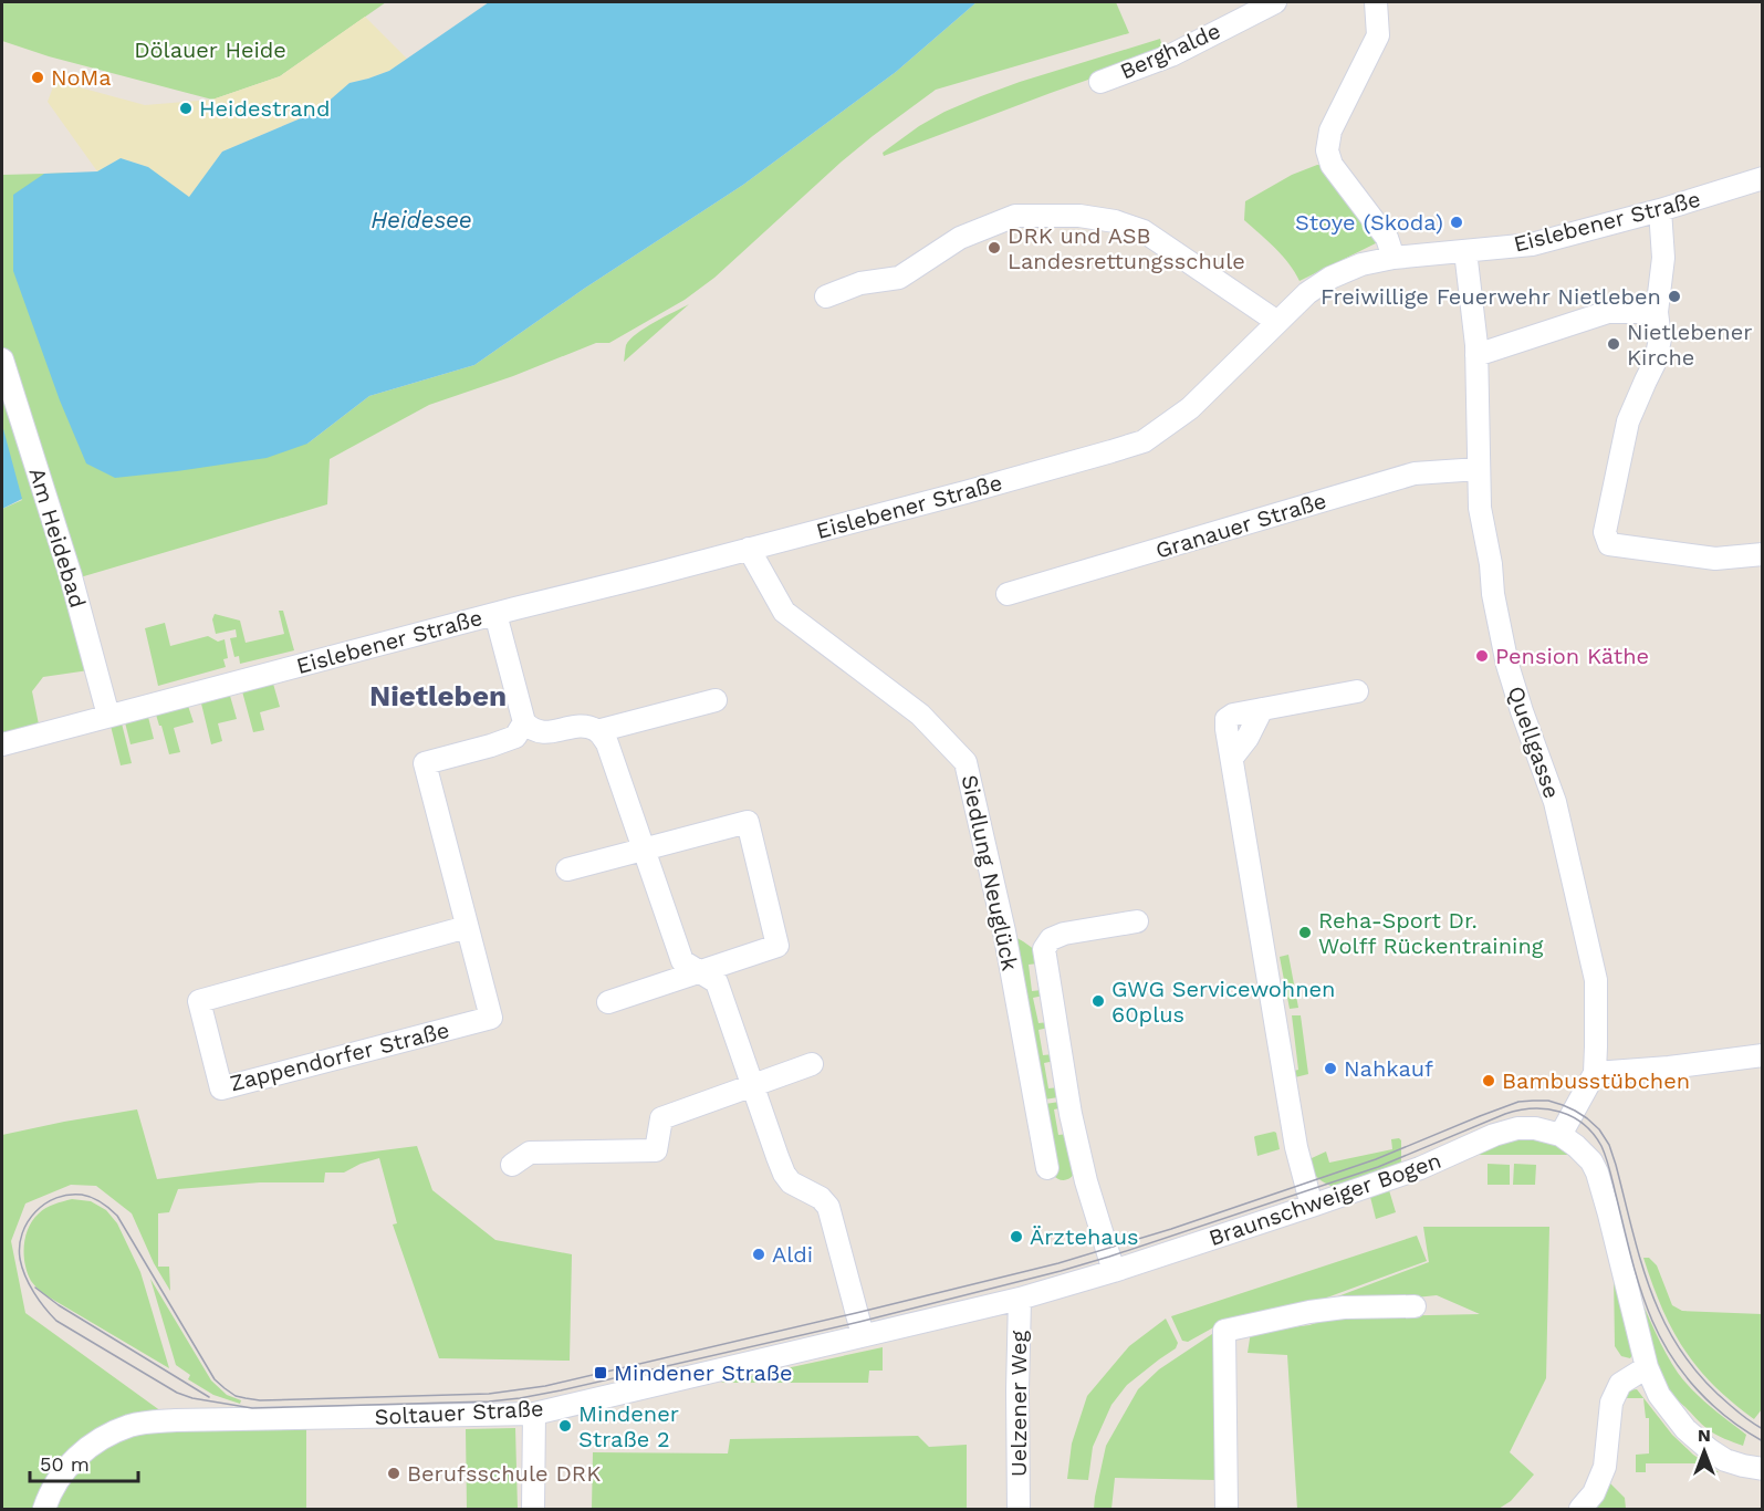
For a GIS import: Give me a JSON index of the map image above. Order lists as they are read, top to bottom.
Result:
{
  "streets": {
    "street": [
      "Berghalde",
      "Eislebener Straße",
      "Granauer Straße",
      "Am Heidebad",
      "Quellgasse",
      "Siedlung Neuglück",
      "Zappendorfer Straße",
      "Braunschweiger Bogen",
      "Uelzener Weg",
      "Soltauer Straße"
    ]
  },
  "crossings": [
    ["Eislebener Straße", "Am Heidebad"],
    ["Eislebener Straße", "Quellgasse"],
    ["Eislebener Straße", "Siedlung Neuglück"],
    ["Granauer Straße", "Quellgasse"],
    ["Siedlung Neuglück", "Braunschweiger Bogen"],
    ["Braunschweiger Bogen", "Uelzener Weg"],
    ["Braunschweiger Bogen", "Soltauer Straße"],
    ["Uelzener Weg", "Soltauer Straße"]
  ],
  "districts": ["Nietleben"],
  "water": ["Heidesee"],
  "parks": ["Dölauer Heide"],
  "places": {
    "other": [
      "NoMa",
      "Heidestrand",
      "Stoye (Skoda)",
      "DRK und ASB Landesrettungsschule",
      "Freiwillige Feuerwehr Nietleben",
      "Nietlebener Kirche",
      "Pension Käthe",
      "Reha-Sport Dr. Wolff Rückentraining",
      "GWG Servicewohnen 60plus",
      "Nahkauf",
      "Bambusstübchen",
      "Ärztehaus",
      "Aldi",
      "Mindener Straße 2",
      "Berufsschule DRK"
    ],
    "transit": ["Mindener Straße"]
  },
  "scale_bar": "50 m",
  "north": "top"
}
